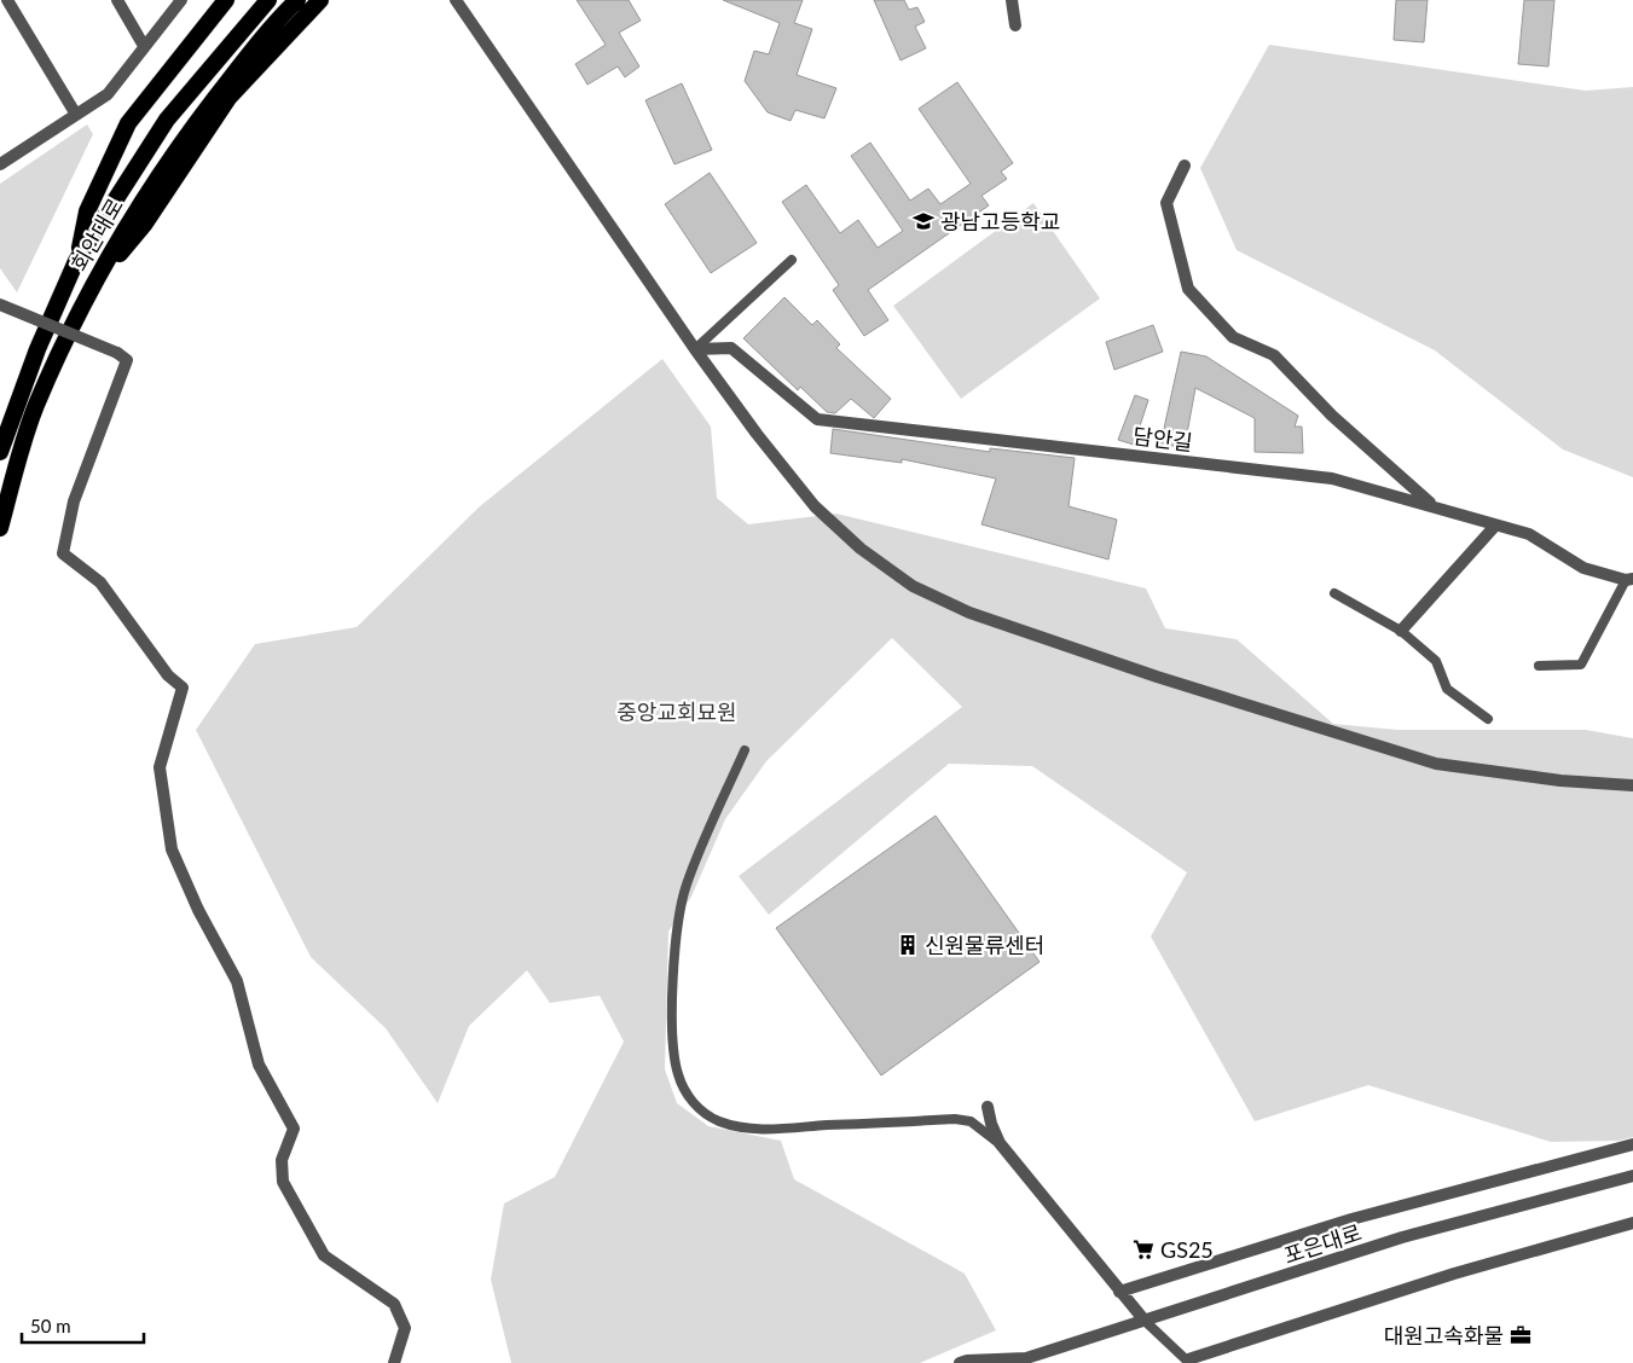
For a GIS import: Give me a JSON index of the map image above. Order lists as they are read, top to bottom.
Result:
{
  "streets": {
    "highway": ["회안대로"],
    "street": ["담안길", "포은대로"]
  },
  "parks": ["중앙교회묘원"],
  "places": {
    "school or university": ["광남고등학교"],
    "building": ["신원물류센터"],
    "supermarket": ["GS25"],
    "office": ["대원고속화물"]
  },
  "scale_bar": "50 m"
}
